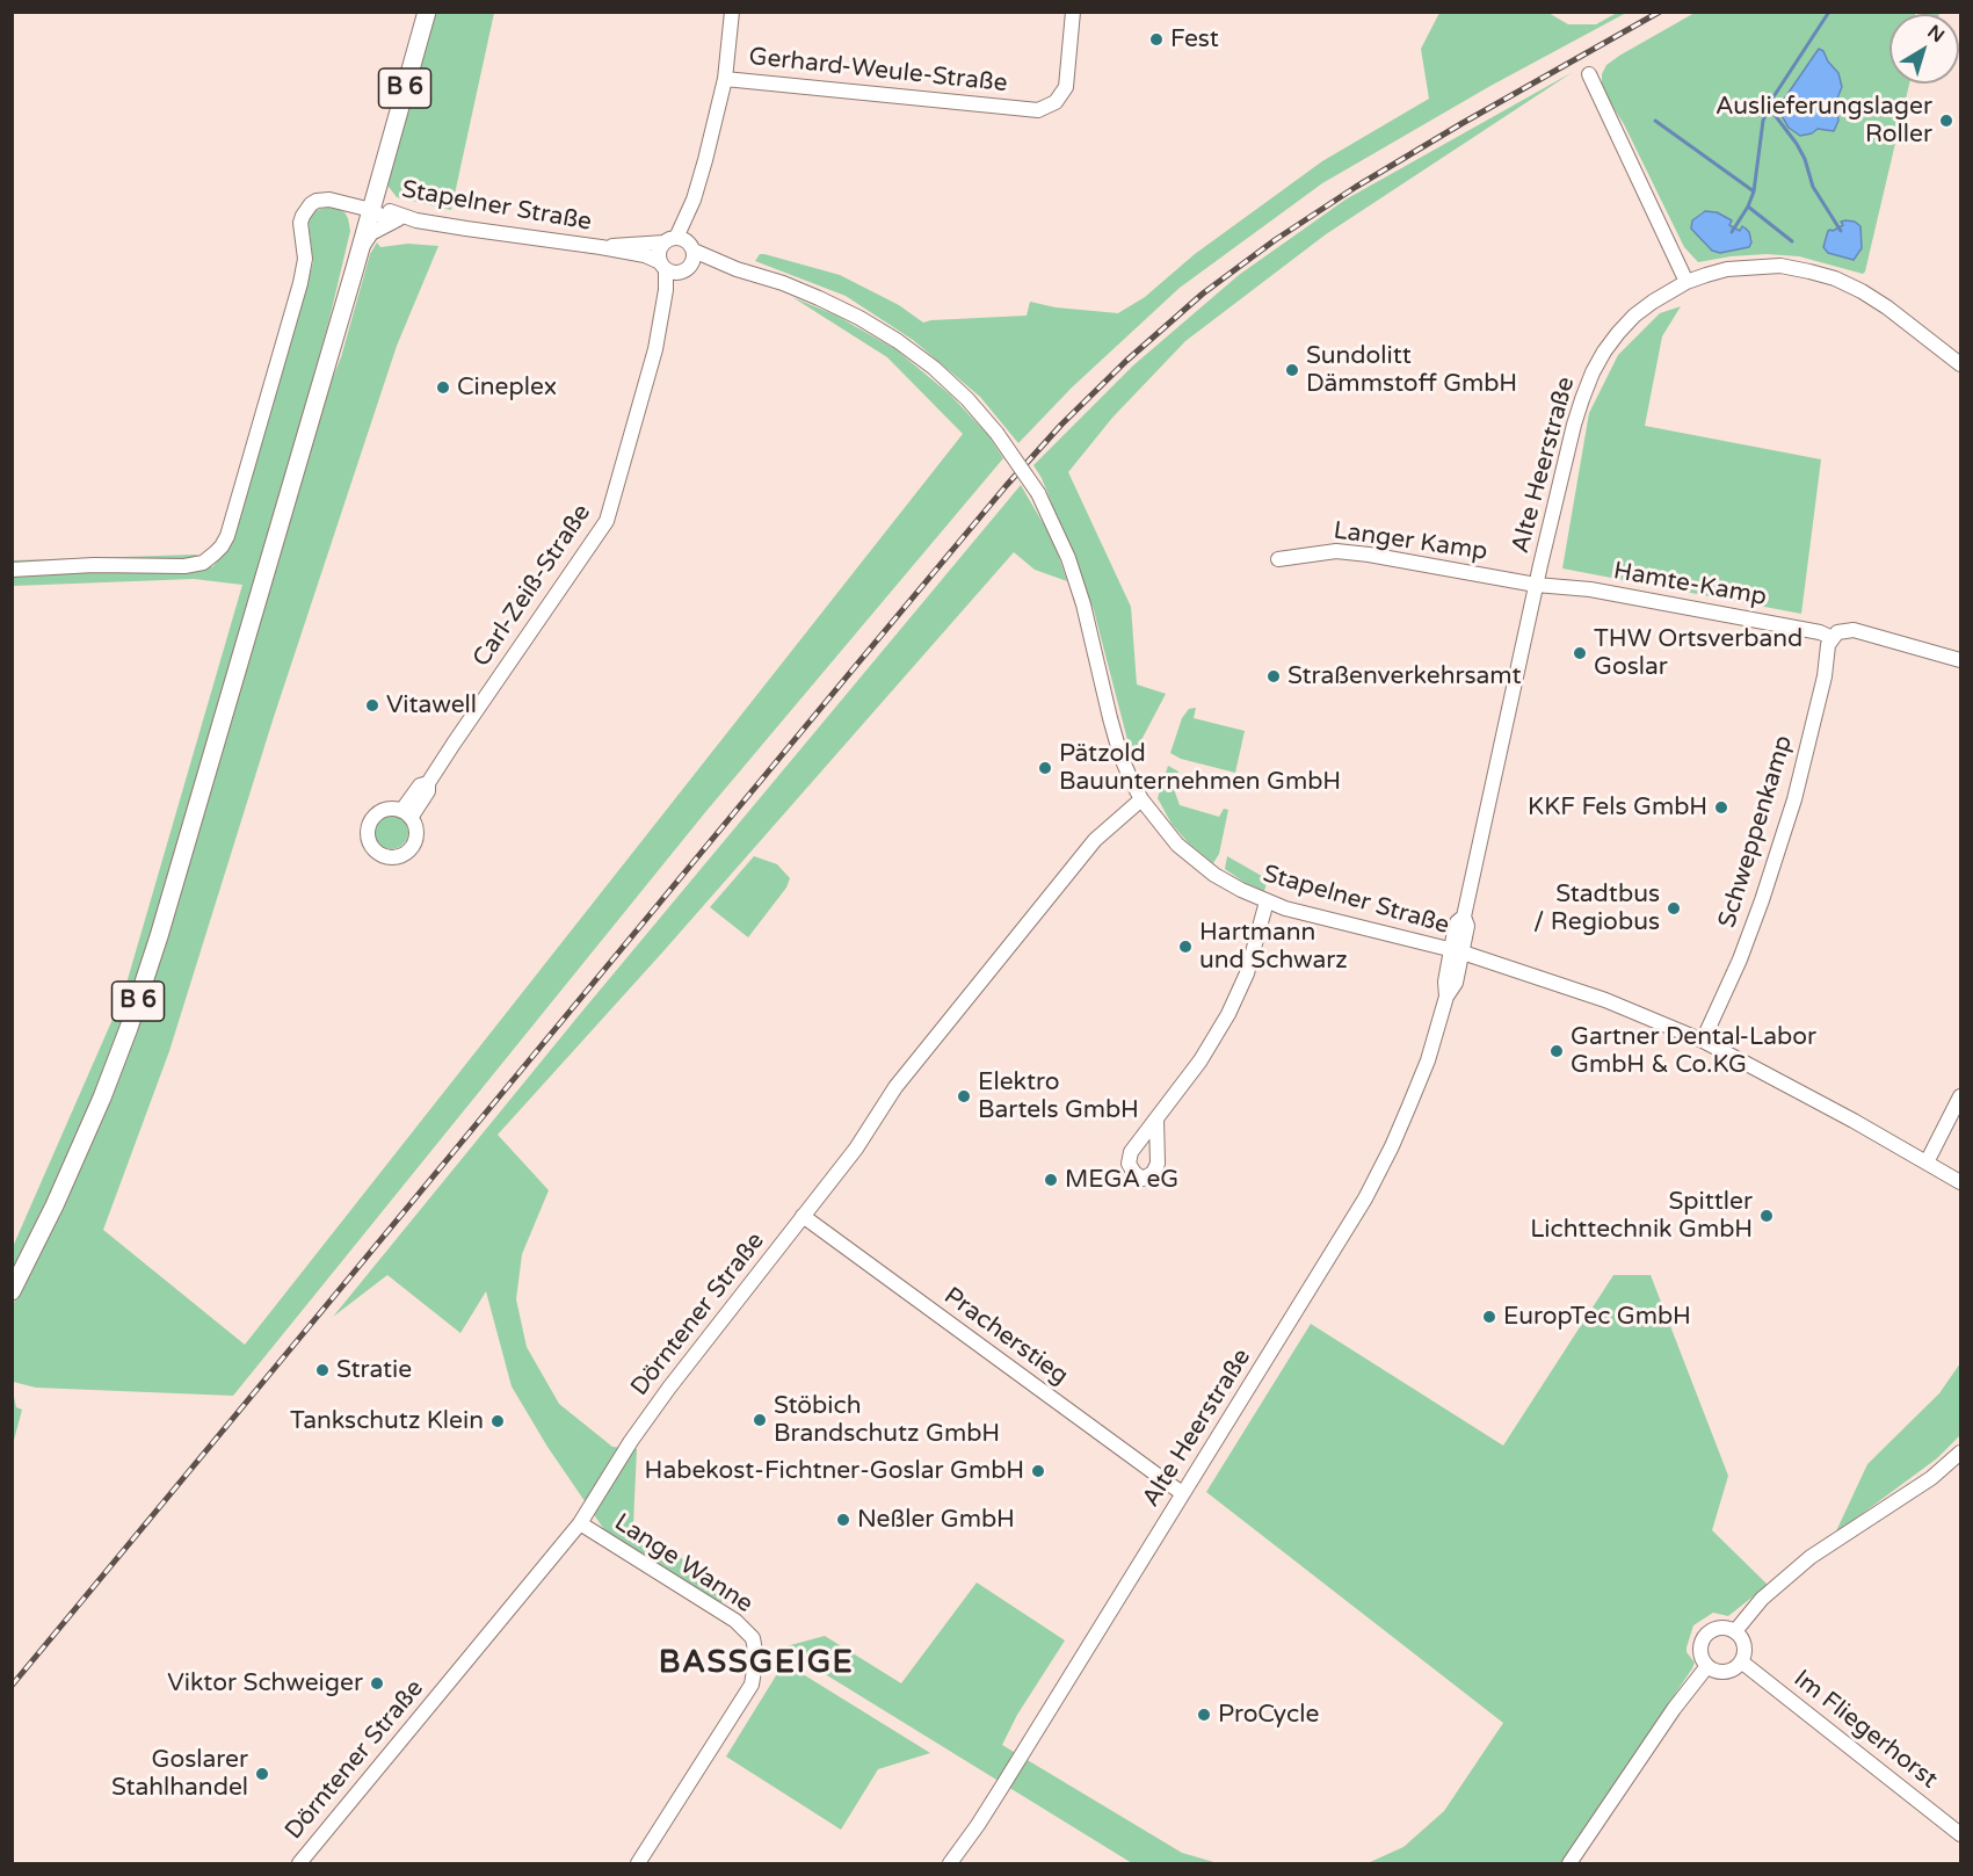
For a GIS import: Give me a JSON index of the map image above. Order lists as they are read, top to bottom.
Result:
{
  "streets": {
    "main road": ["B 6"],
    "street": [
      "Gerhard-Weule-Straße",
      "Stapelner Straße",
      "Alte Heerstraße",
      "Langer Kamp",
      "Hamte-Kamp",
      "Carl-Zeiß-Straße",
      "Schweppenkamp",
      "Dörntener Straße",
      "Pracherstieg",
      "Lange Wanne",
      "Im Fliegerhorst"
    ]
  },
  "crossings": [
    ["Gerhard-Weule-Straße", "Stapelner Straße"],
    ["B 6", "Stapelner Straße"],
    ["Stapelner Straße", "Alte Heerstraße"],
    ["Stapelner Straße", "Carl-Zeiß-Straße"],
    ["Stapelner Straße", "Schweppenkamp"],
    ["Stapelner Straße", "Dörntener Straße"],
    ["Alte Heerstraße", "Langer Kamp"],
    ["Alte Heerstraße", "Hamte-Kamp"],
    ["Alte Heerstraße", "Pracherstieg"],
    ["Langer Kamp", "Hamte-Kamp"],
    ["Hamte-Kamp", "Schweppenkamp"],
    ["Dörntener Straße", "Pracherstieg"],
    ["Dörntener Straße", "Lange Wanne"]
  ],
  "districts": ["BASSGEIGE"],
  "places": [
    "Fest",
    "Auslieferungslager Roller",
    "Sundolitt Dämmstoff GmbH",
    "Cineplex",
    "THW Ortsverband Goslar",
    "Straßenverkehrsamt",
    "Vitawell",
    "Pätzold Bauunternehmen GmbH",
    "KKF Fels GmbH",
    "Stadtbus / Regiobus",
    "Hartmann und Schwarz",
    "Gartner Dental-Labor GmbH & Co.KG",
    "Elektro Bartels GmbH",
    "MEGA eG",
    "Spittler Lichttechnik GmbH",
    "EuropTec GmbH",
    "Stratie",
    "Stöbich Brandschutz GmbH",
    "Tankschutz Klein",
    "Habekost-Fichtner-Goslar GmbH",
    "Neßler GmbH",
    "Viktor Schweiger",
    "ProCycle",
    "Goslarer Stahlhandel"
  ],
  "north": "top right"
}
